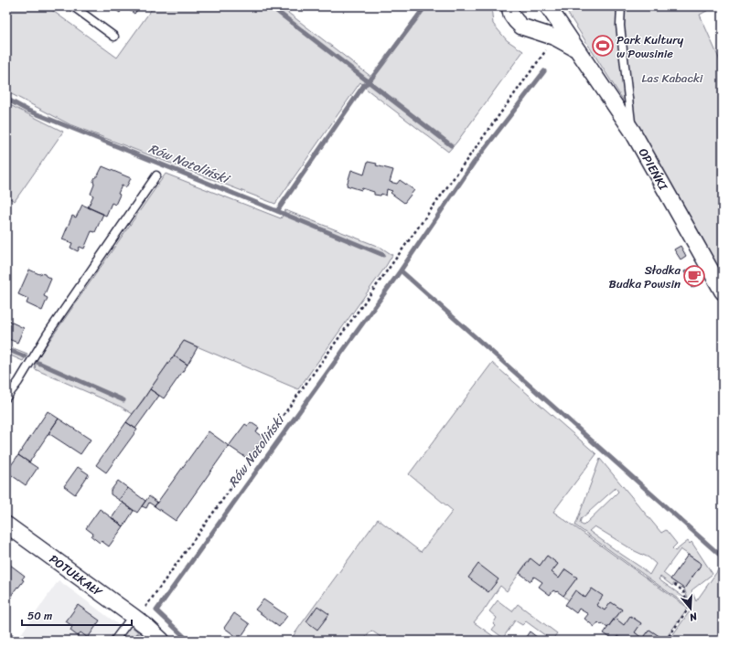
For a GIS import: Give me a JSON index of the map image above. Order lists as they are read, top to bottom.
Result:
{
  "streets": {
    "street": ["OPIEŃKI", "POTUŁKAŁY"]
  },
  "water": ["Rów Natoliński"],
  "parks": ["Las Kabacki"],
  "places": {
    "sports": ["Park Kultury w Powsinie"],
    "cafe": ["Słodka Budka Powsin"]
  },
  "scale_bar": "50 m",
  "north": "bottom"
}
